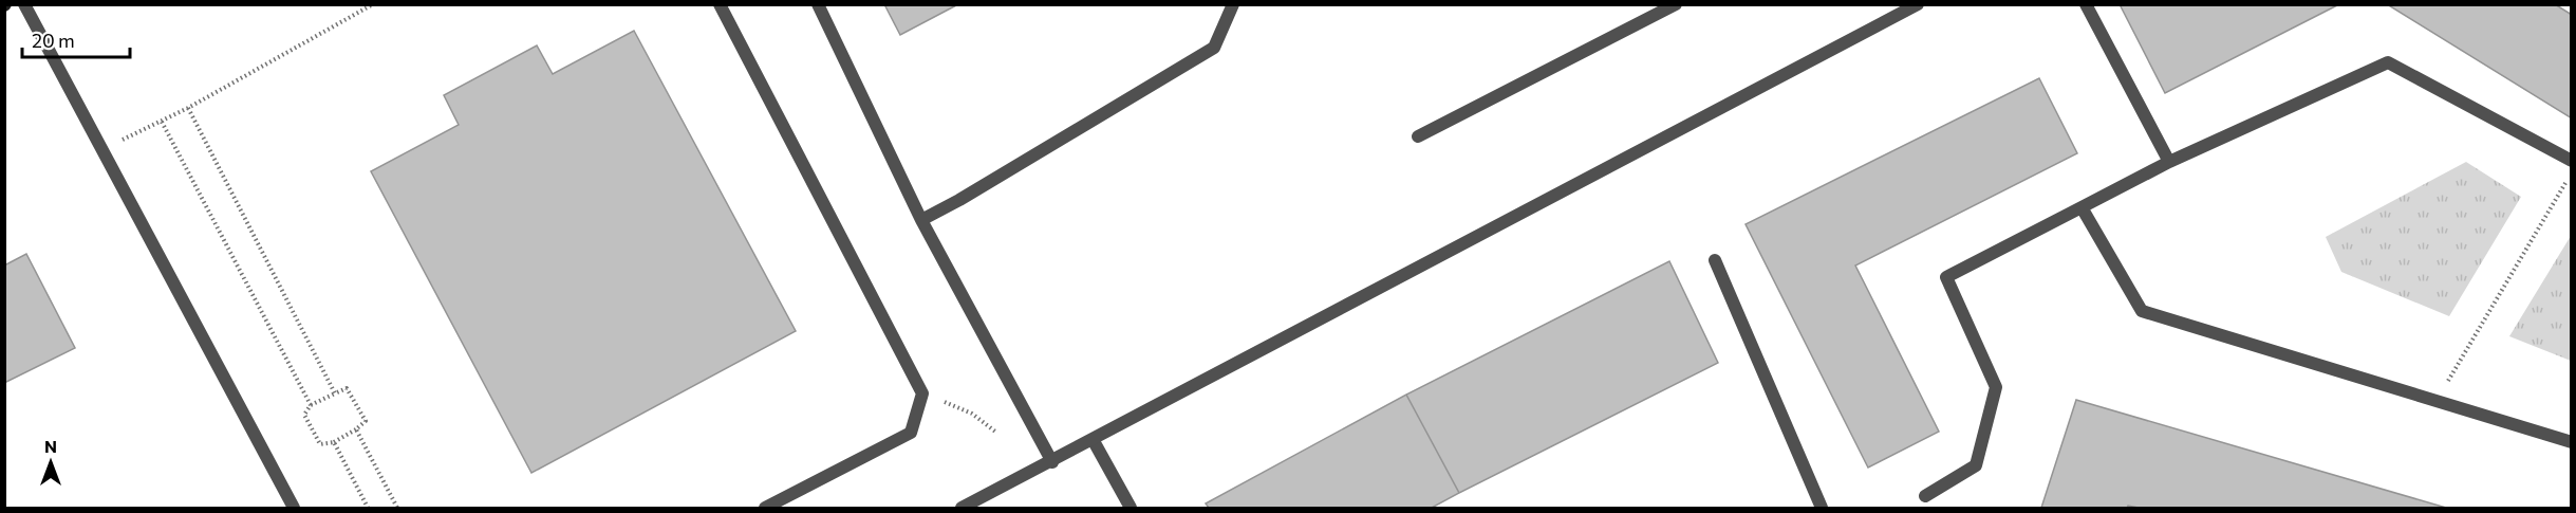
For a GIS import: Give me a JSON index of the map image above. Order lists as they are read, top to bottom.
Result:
{
  "scale_bar": "20 m",
  "north": "top"
}
